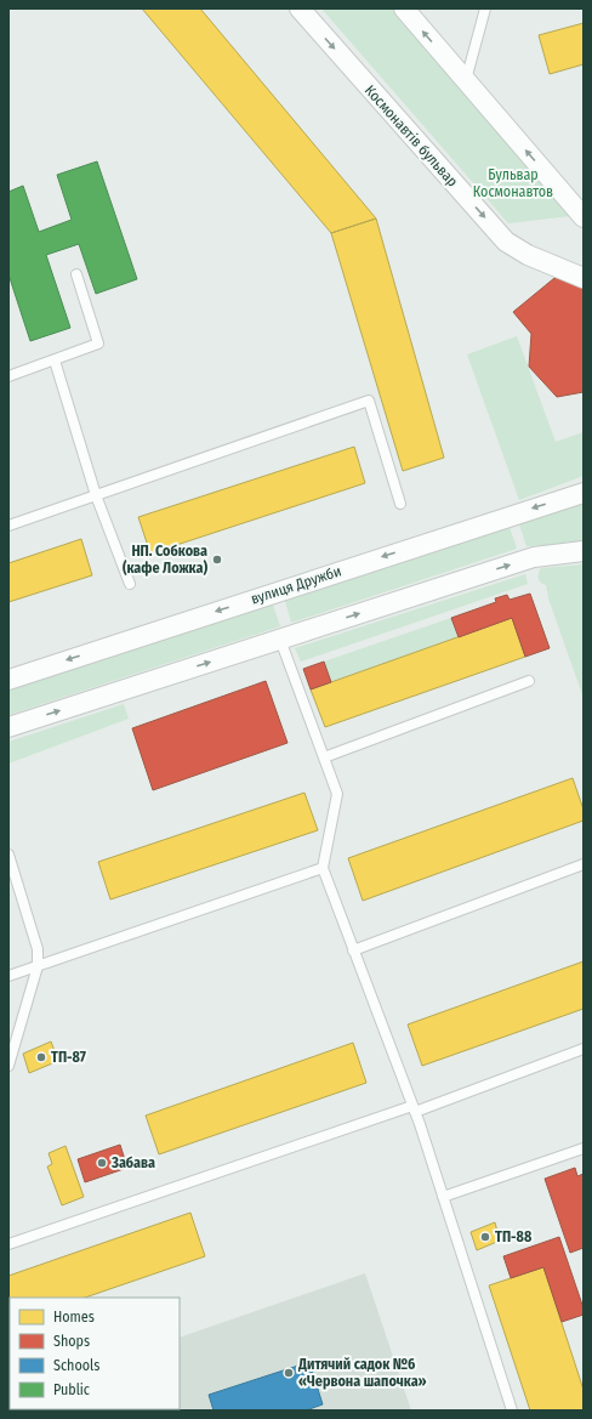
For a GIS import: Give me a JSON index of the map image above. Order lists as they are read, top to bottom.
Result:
{
  "streets": {
    "street": ["Космонавтів бульвар", "вулиця Дружби"]
  },
  "parks": ["Бульвар Космонавтов"],
  "places": [
    "НП. Собкова (кафе Ложка)",
    "ТП-87",
    "Забава",
    "ТП-88",
    "Дитячий садок №6 «Червона шапочка»"
  ],
  "legend": [
    "Homes",
    "Shops",
    "Schools",
    "Public"
  ]
}
